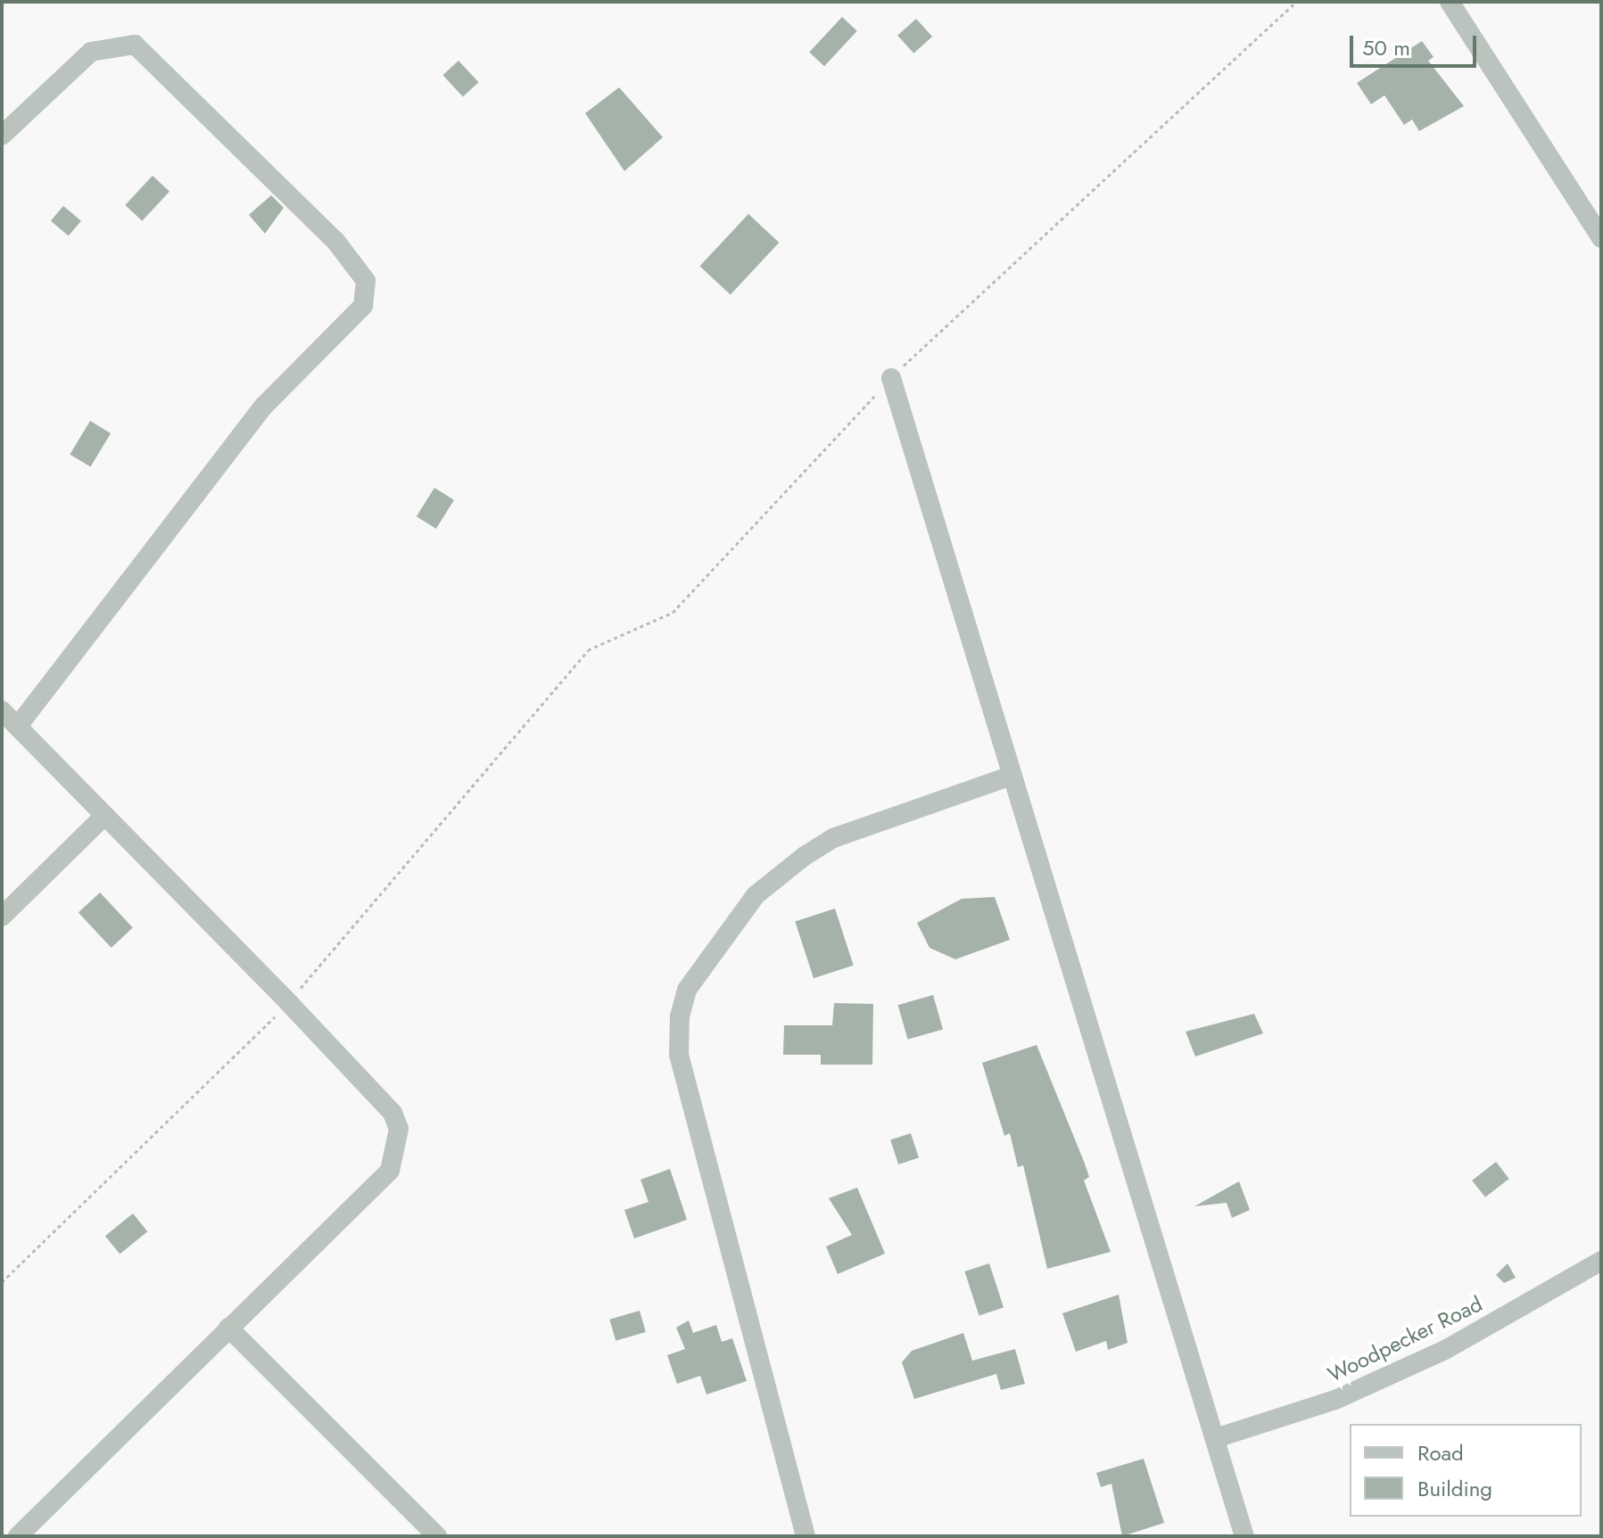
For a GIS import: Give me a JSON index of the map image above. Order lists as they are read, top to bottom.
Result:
{
  "streets": {
    "street": ["Woodpecker Road"]
  },
  "legend": ["Road", "Building"],
  "scale_bar": "50 m"
}
